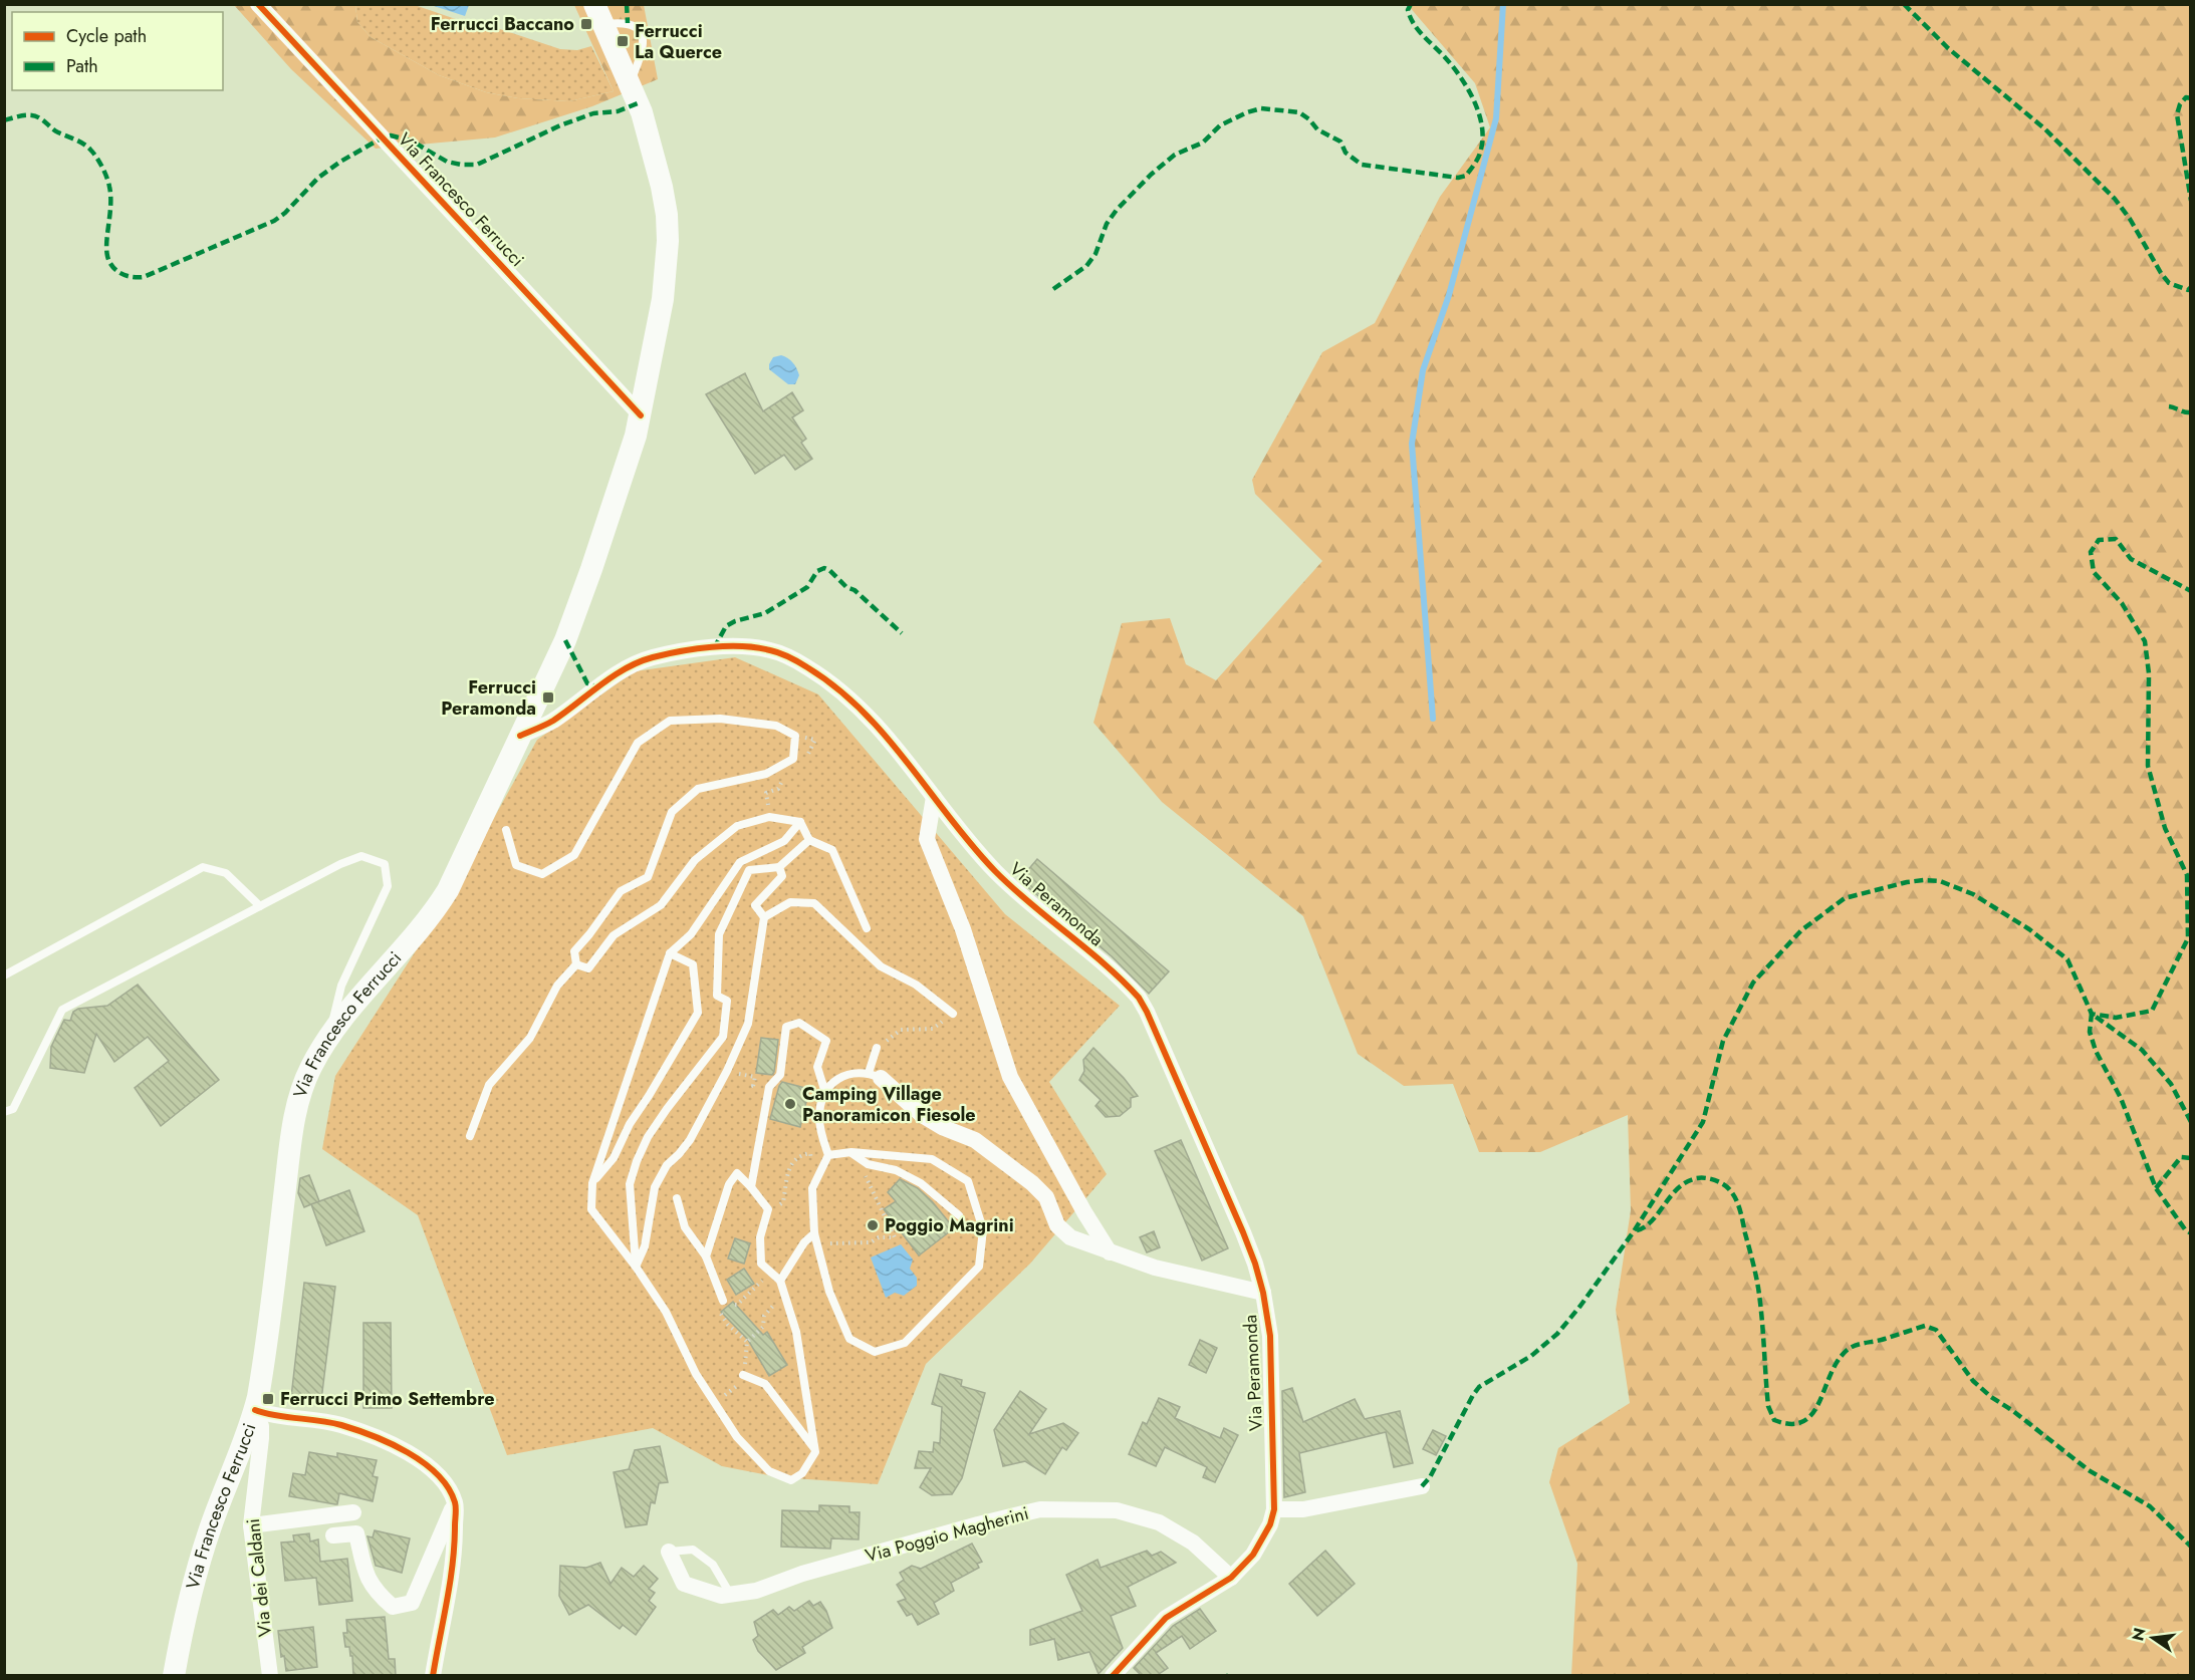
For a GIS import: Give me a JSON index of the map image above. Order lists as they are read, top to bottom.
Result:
{
  "streets": {
    "main road": ["Via Francesco Ferrucci"],
    "street": ["Via Peramonda", "Via Poggio Magherini", "Via dei Caldani"]
  },
  "crossings": [
    ["Via Francesco Ferrucci", "Via Peramonda"],
    ["Via Francesco Ferrucci", "Via dei Caldani"]
  ],
  "places": {
    "transit": [
      "Ferrucci Baccano",
      "Ferrucci La Querce",
      "Ferrucci Peramonda",
      "Ferrucci Primo Settembre"
    ],
    "other": ["Camping Village Panoramicon Fiesole", "Poggio Magrini"]
  },
  "legend": ["Cycle path", "Path"],
  "north": "left"
}
